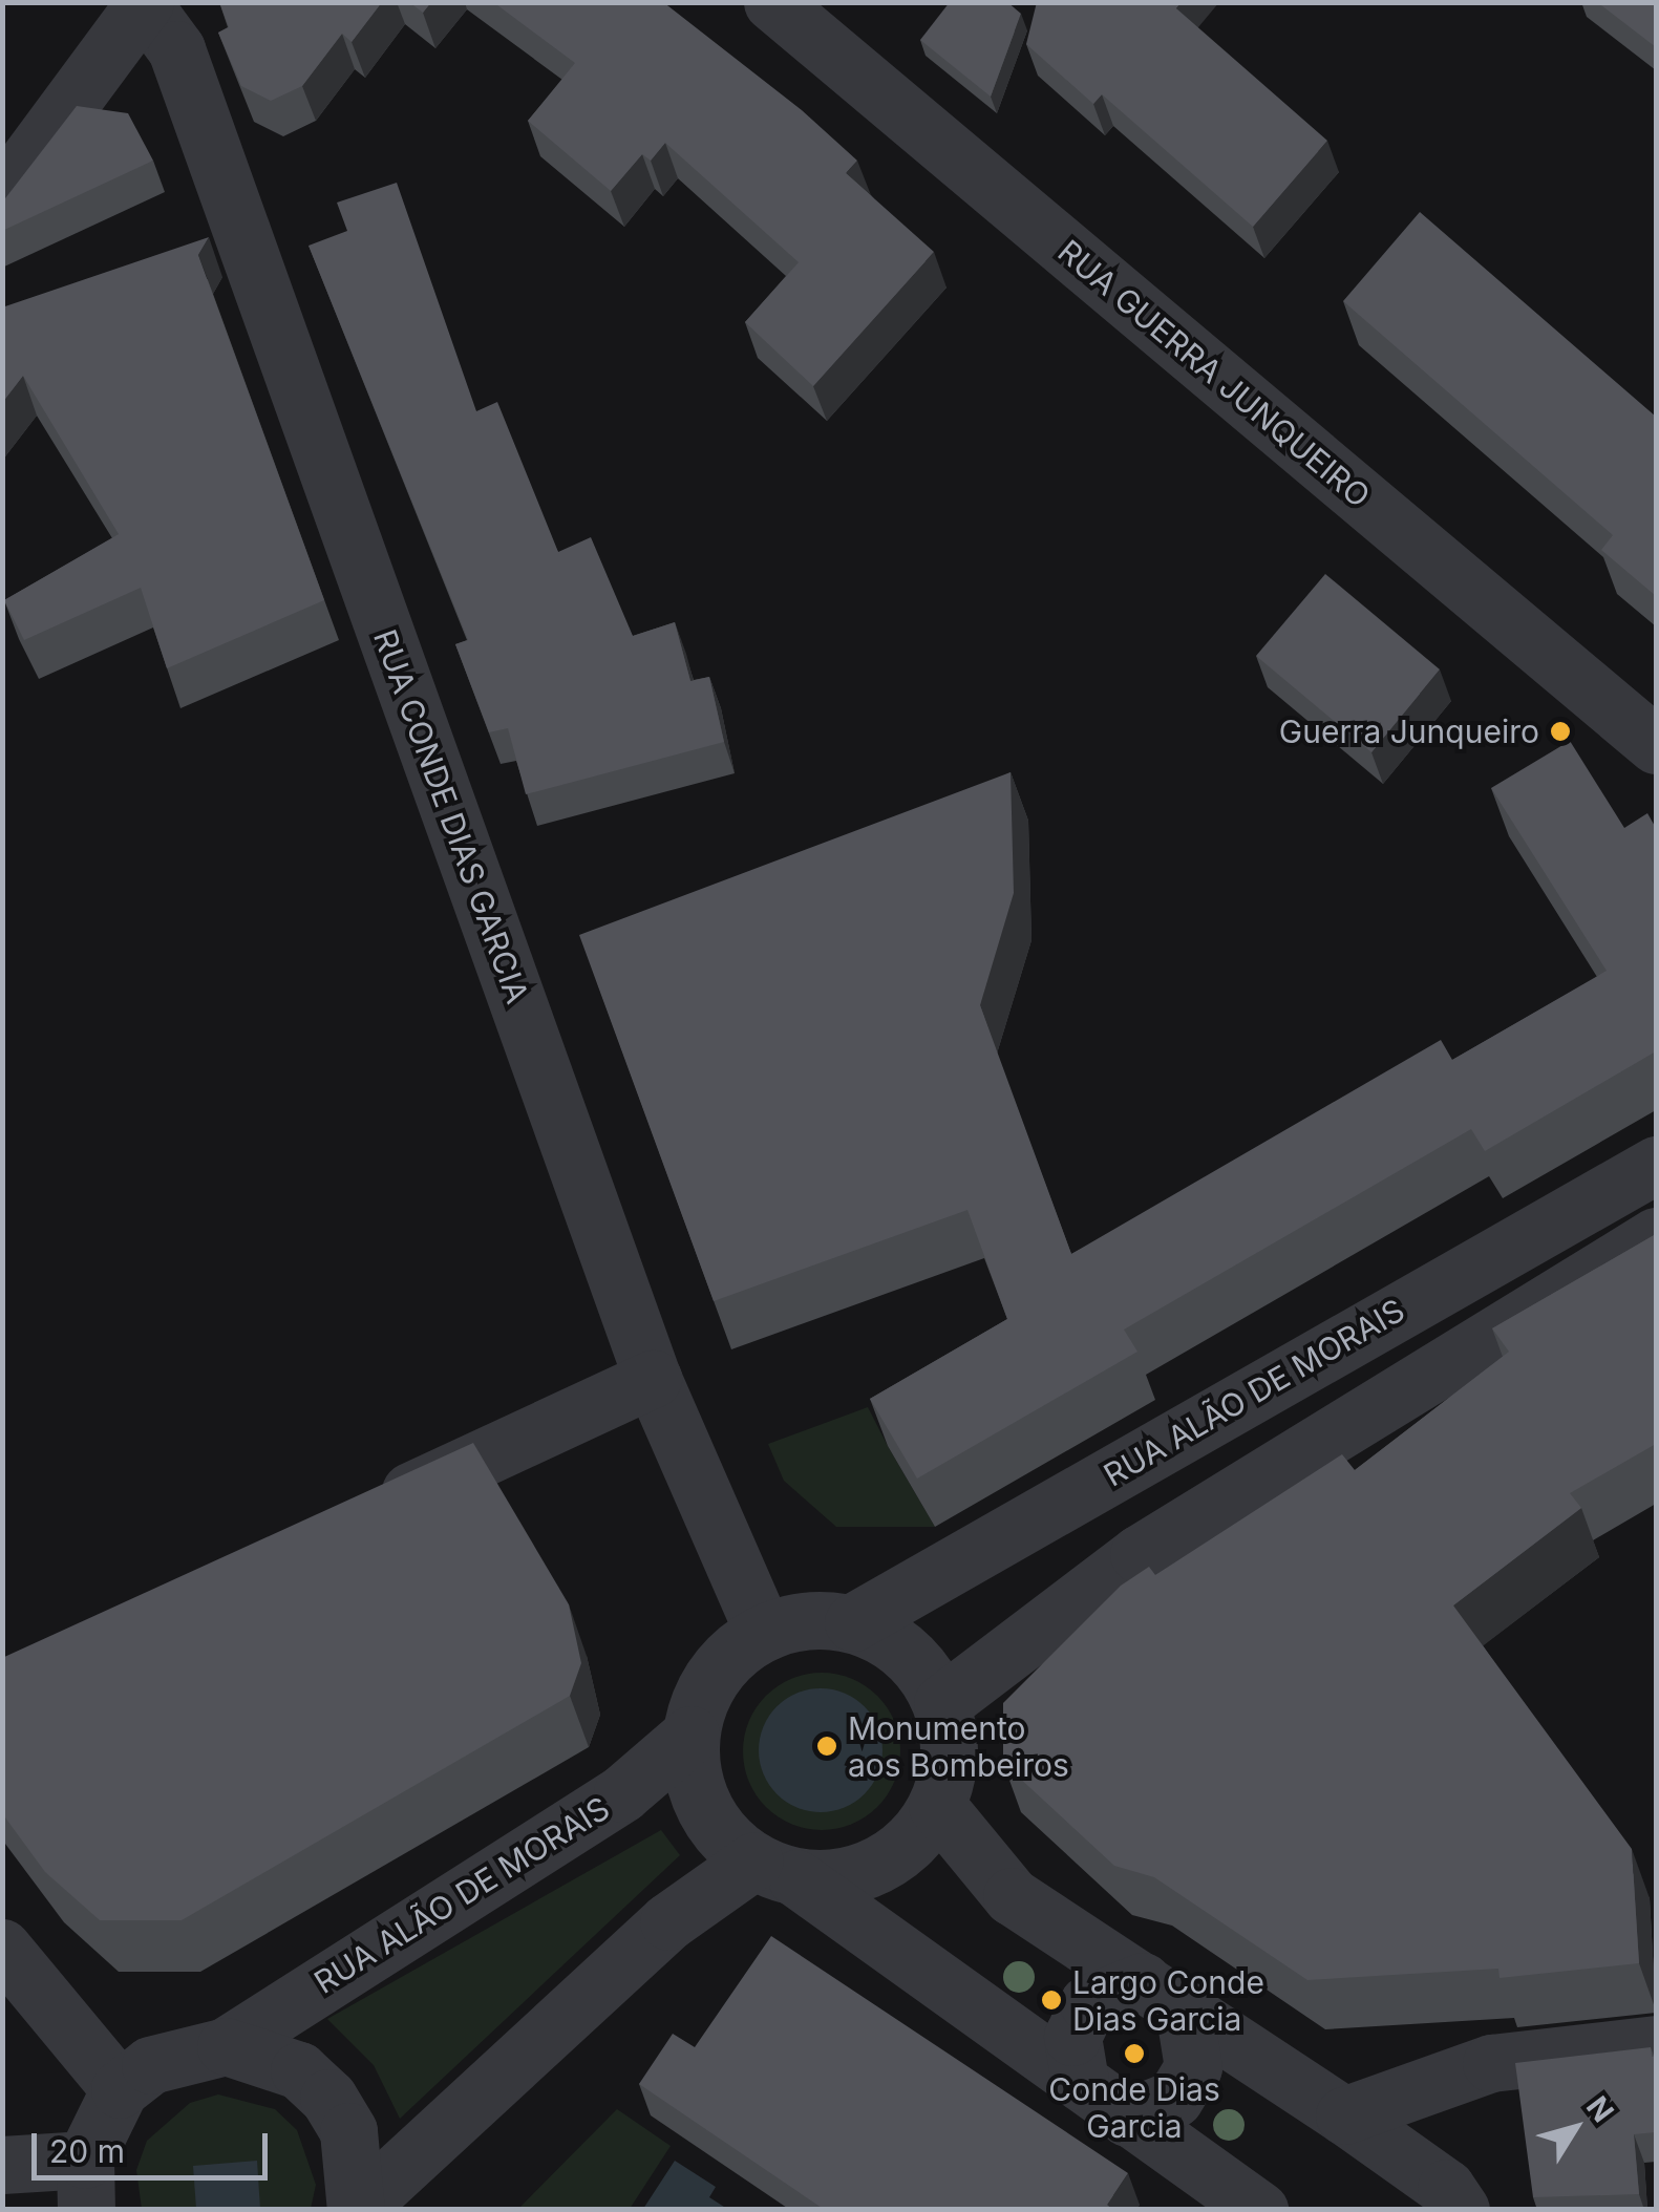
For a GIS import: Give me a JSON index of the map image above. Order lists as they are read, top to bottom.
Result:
{
  "streets": {
    "street": ["RUA GUERRA JUNQUEIRO", "RUA CONDE DIAS GARCIA", "RUA ALÃO DE MORAIS"]
  },
  "crossings": [
    ["RUA CONDE DIAS GARCIA", "RUA ALÃO DE MORAIS"]
  ],
  "places": [
    "Guerra Junqueiro",
    "Monumento aos Bombeiros",
    "Largo Conde Dias Garcia",
    "Conde Dias Garcia"
  ],
  "scale_bar": "20 m",
  "north": "top right"
}
